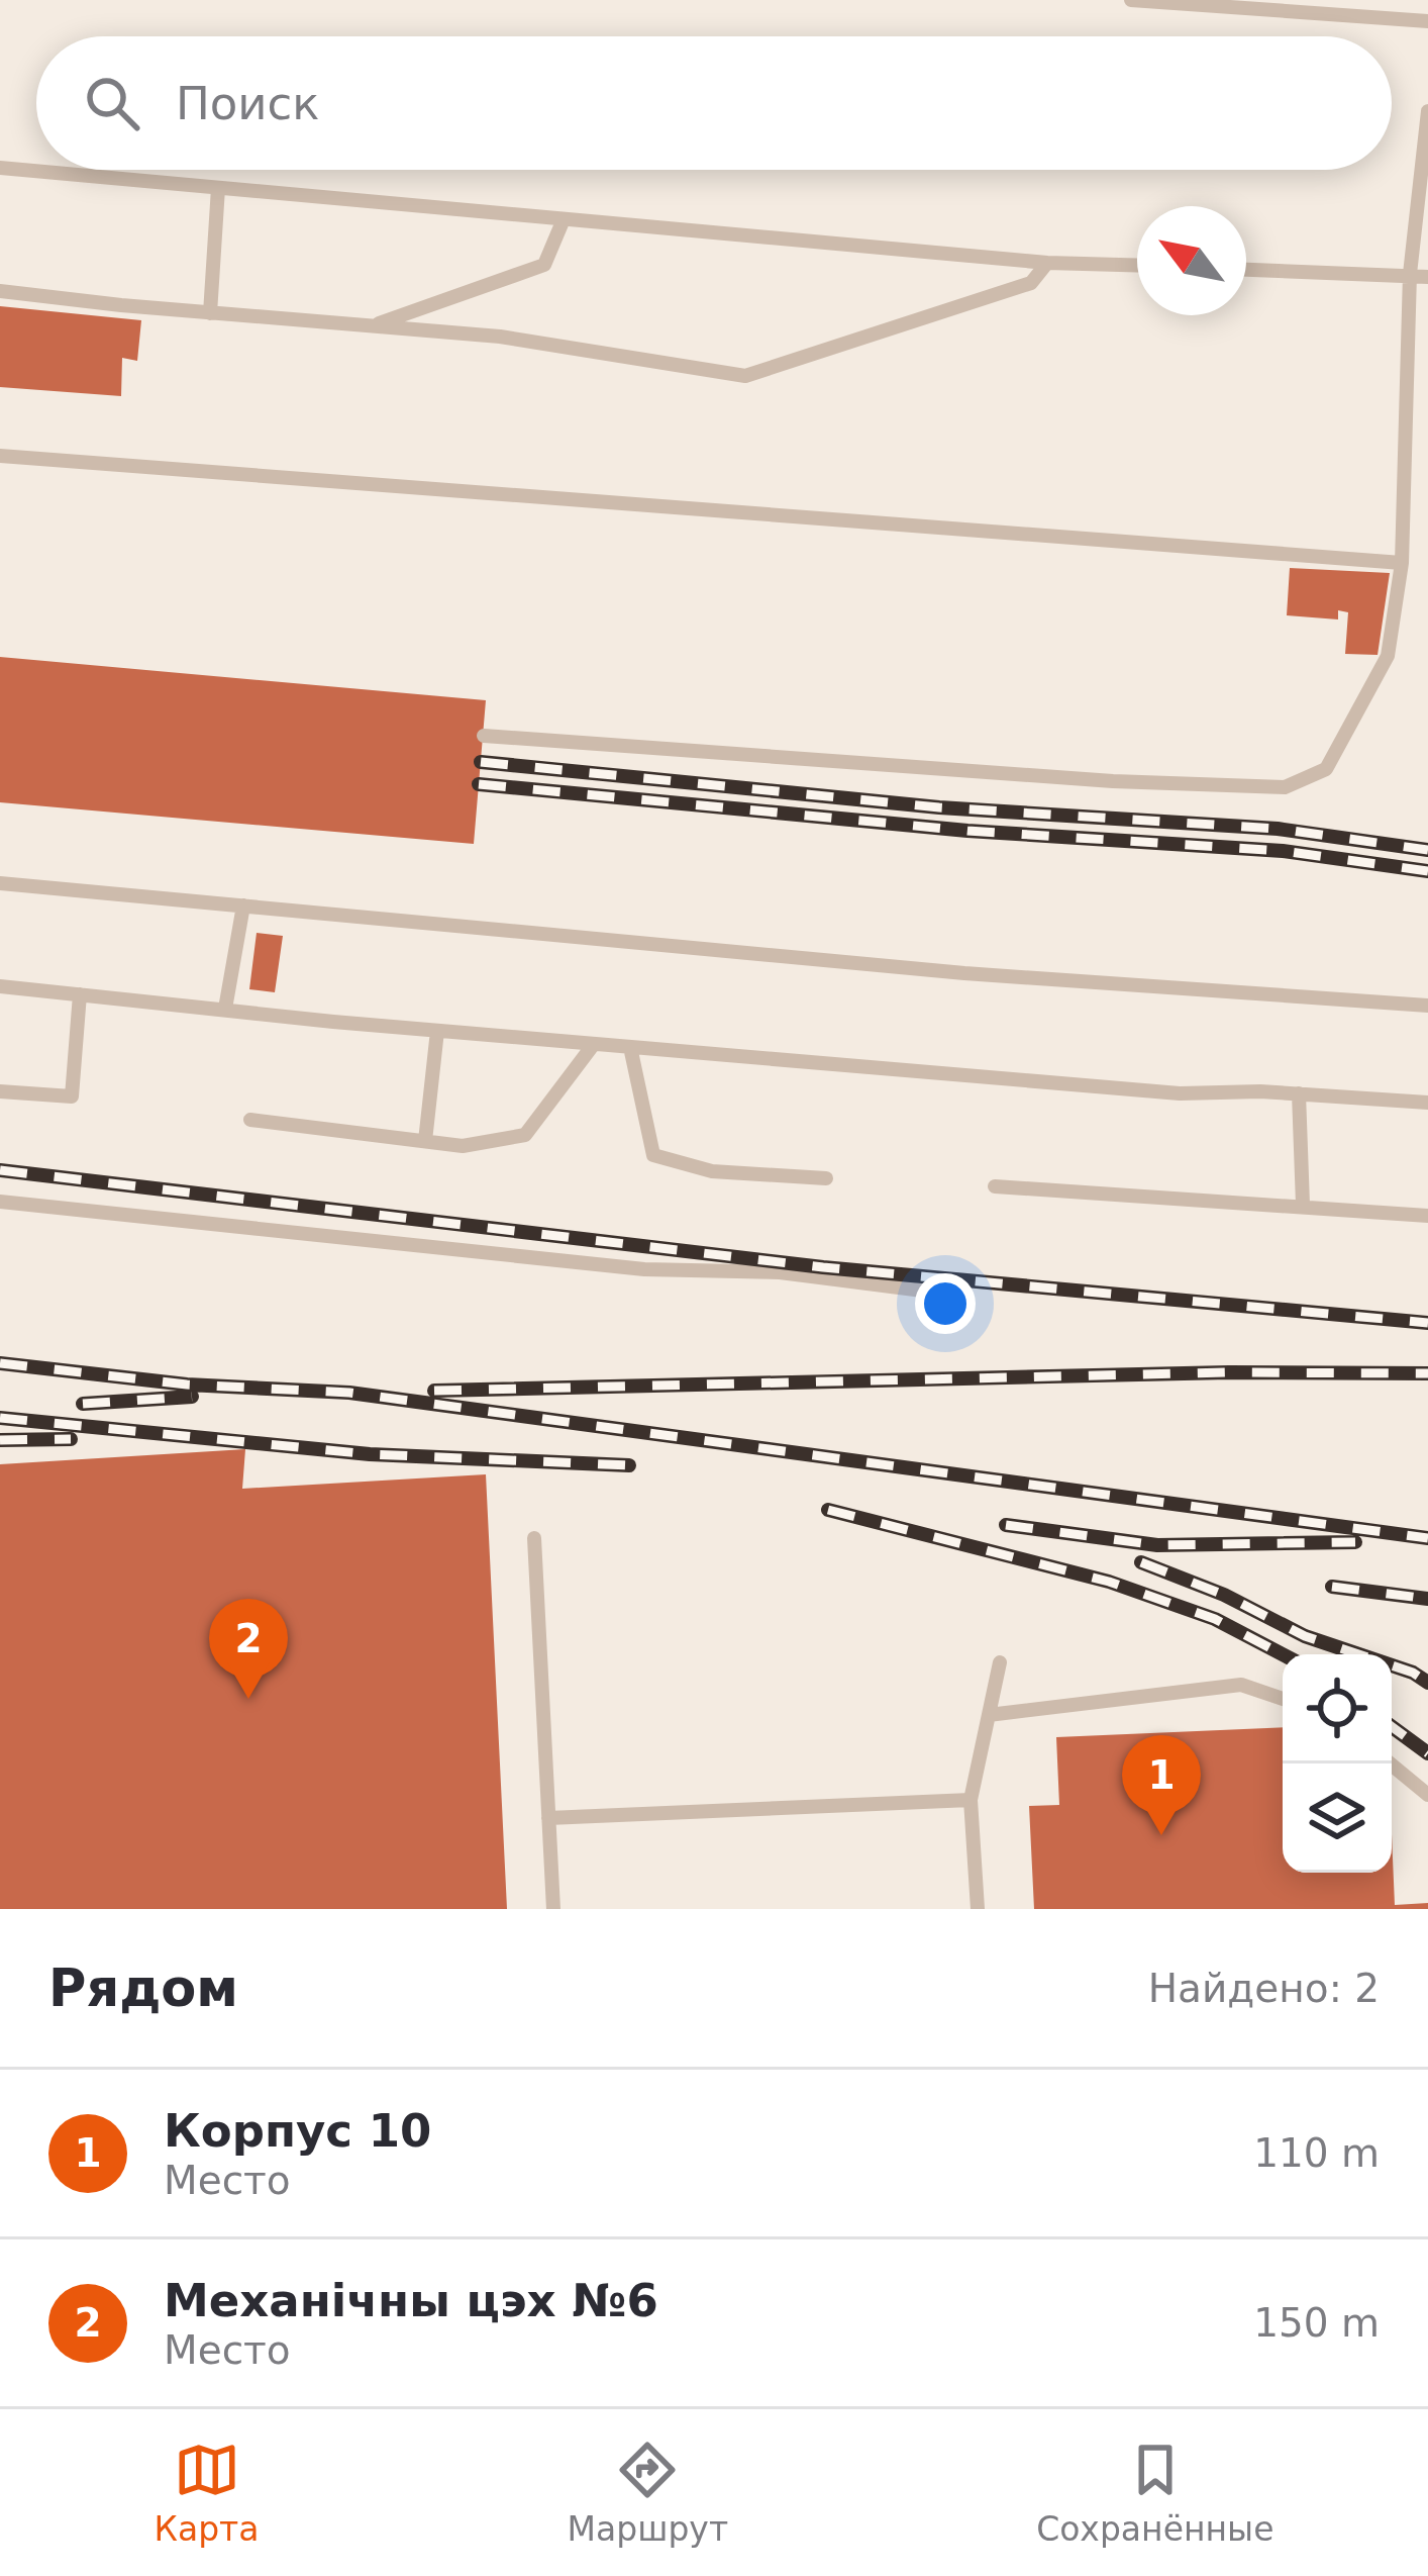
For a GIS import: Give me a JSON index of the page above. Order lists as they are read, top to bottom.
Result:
{
  "north": "top left",
  "page": {
    "search": "Поиск",
    "pins": ["2", "1"],
    "heading": ["Рядом", "Найдено: 2"],
    "list": [
      {
        "mark": "1",
        "name": "Корпус 10",
        "note": "Место",
        "value": "110 m"
      },
      {
        "mark": "2",
        "name": "Механічны цэх №6",
        "note": "Место",
        "value": "150 m"
      }
    ],
    "nav": ["Карта", "Маршрут", "Сохранённые"]
  }
}
